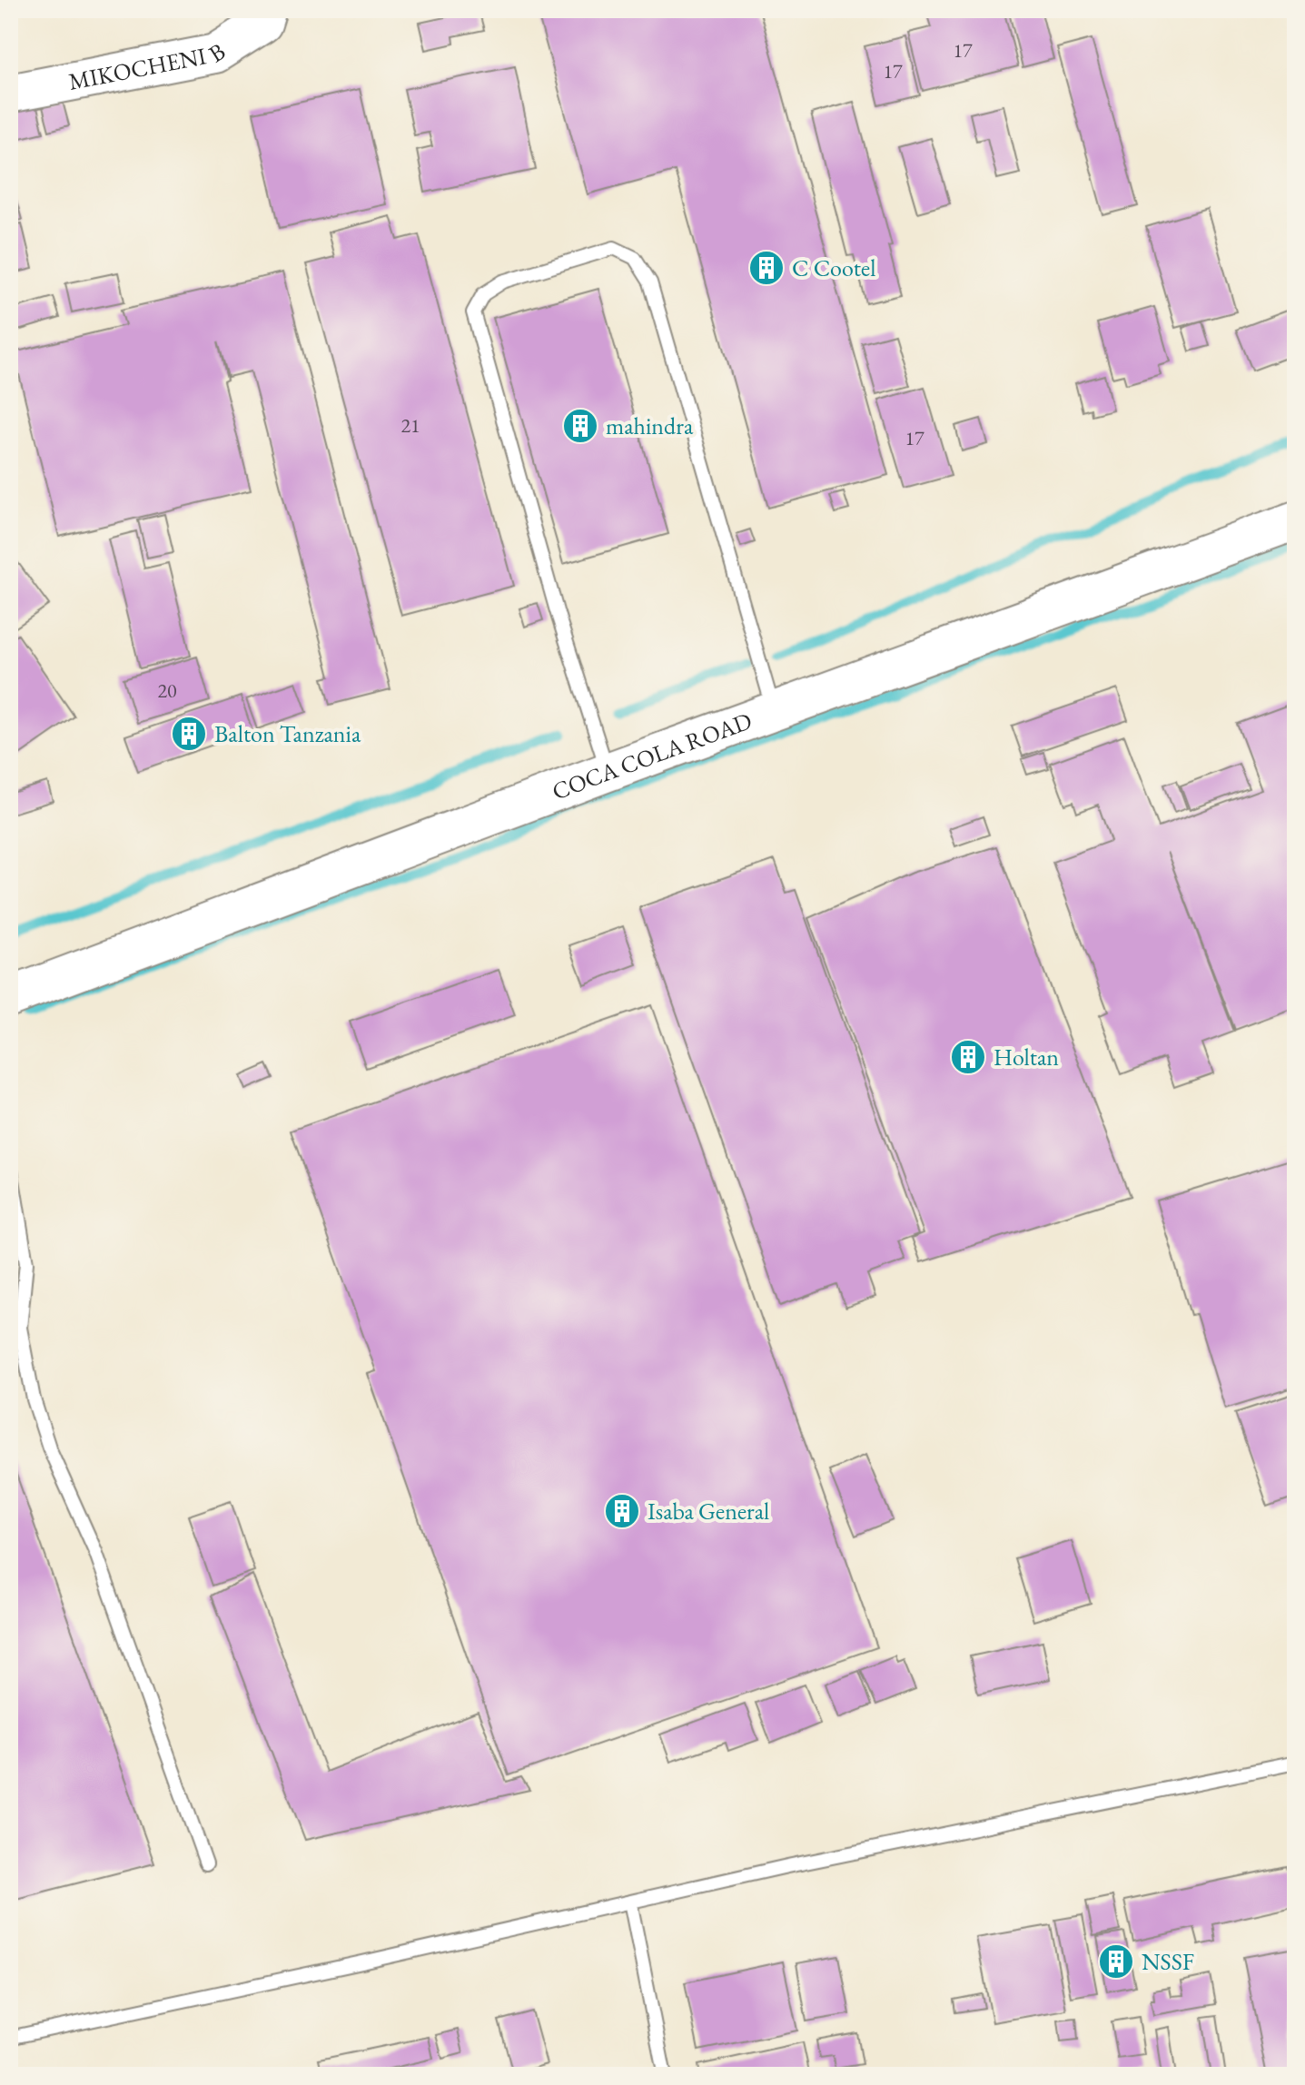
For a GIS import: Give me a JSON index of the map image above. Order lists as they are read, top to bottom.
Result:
{
  "streets": {
    "main road": ["MIKOCHENI B", "COCA COLA ROAD"]
  },
  "places": {
    "building": [
      "C Cootel",
      "mahindra",
      "Balton Tanzania",
      "Holtan",
      "Isaba General",
      "NSSF"
    ]
  },
  "house_numbers": [
    "17",
    "17",
    "21",
    "17",
    "20"
  ]
}
